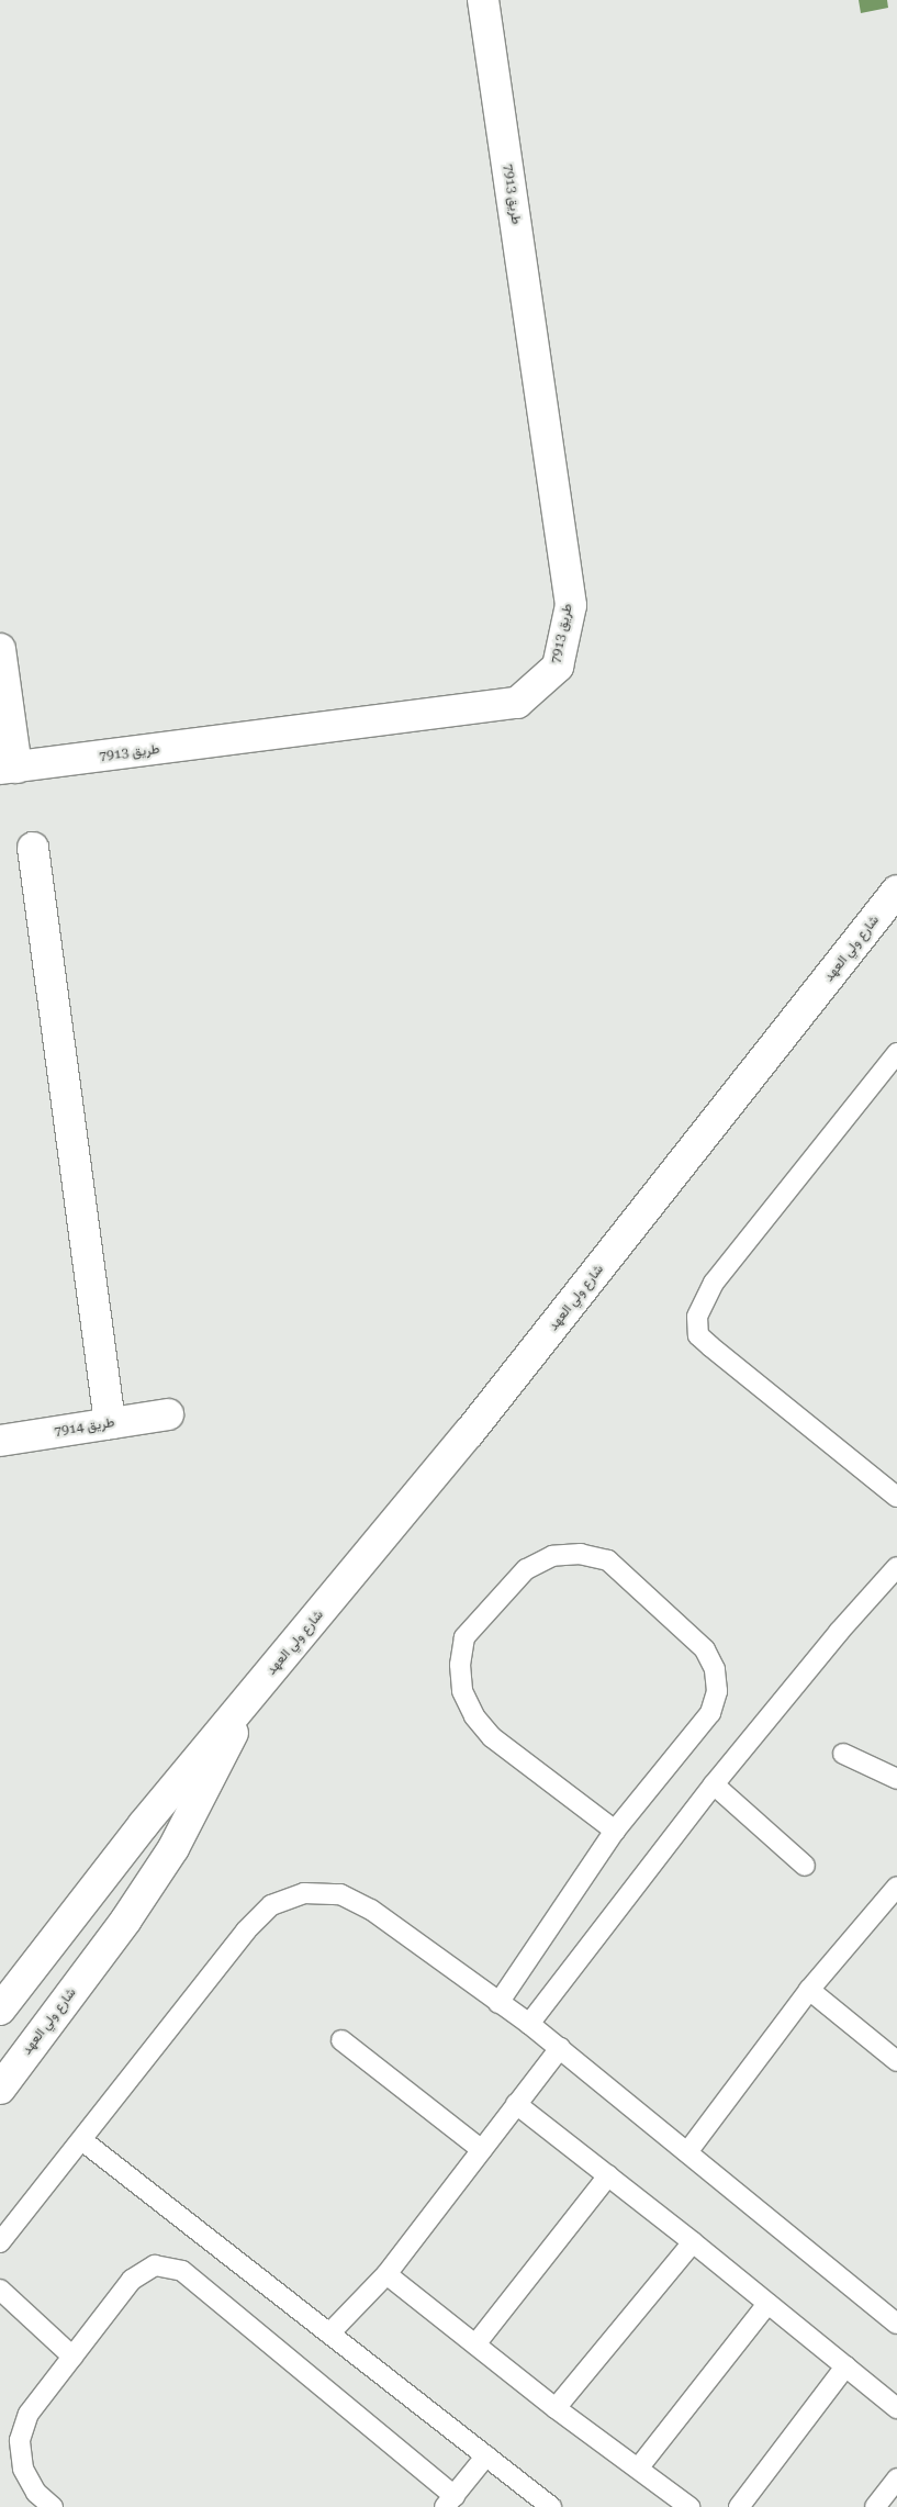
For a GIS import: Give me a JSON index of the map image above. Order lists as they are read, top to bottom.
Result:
{
  "streets": {
    "street": ["طريق 7913", "شارع ولي العهد", "طريق 7914"]
  }
}
